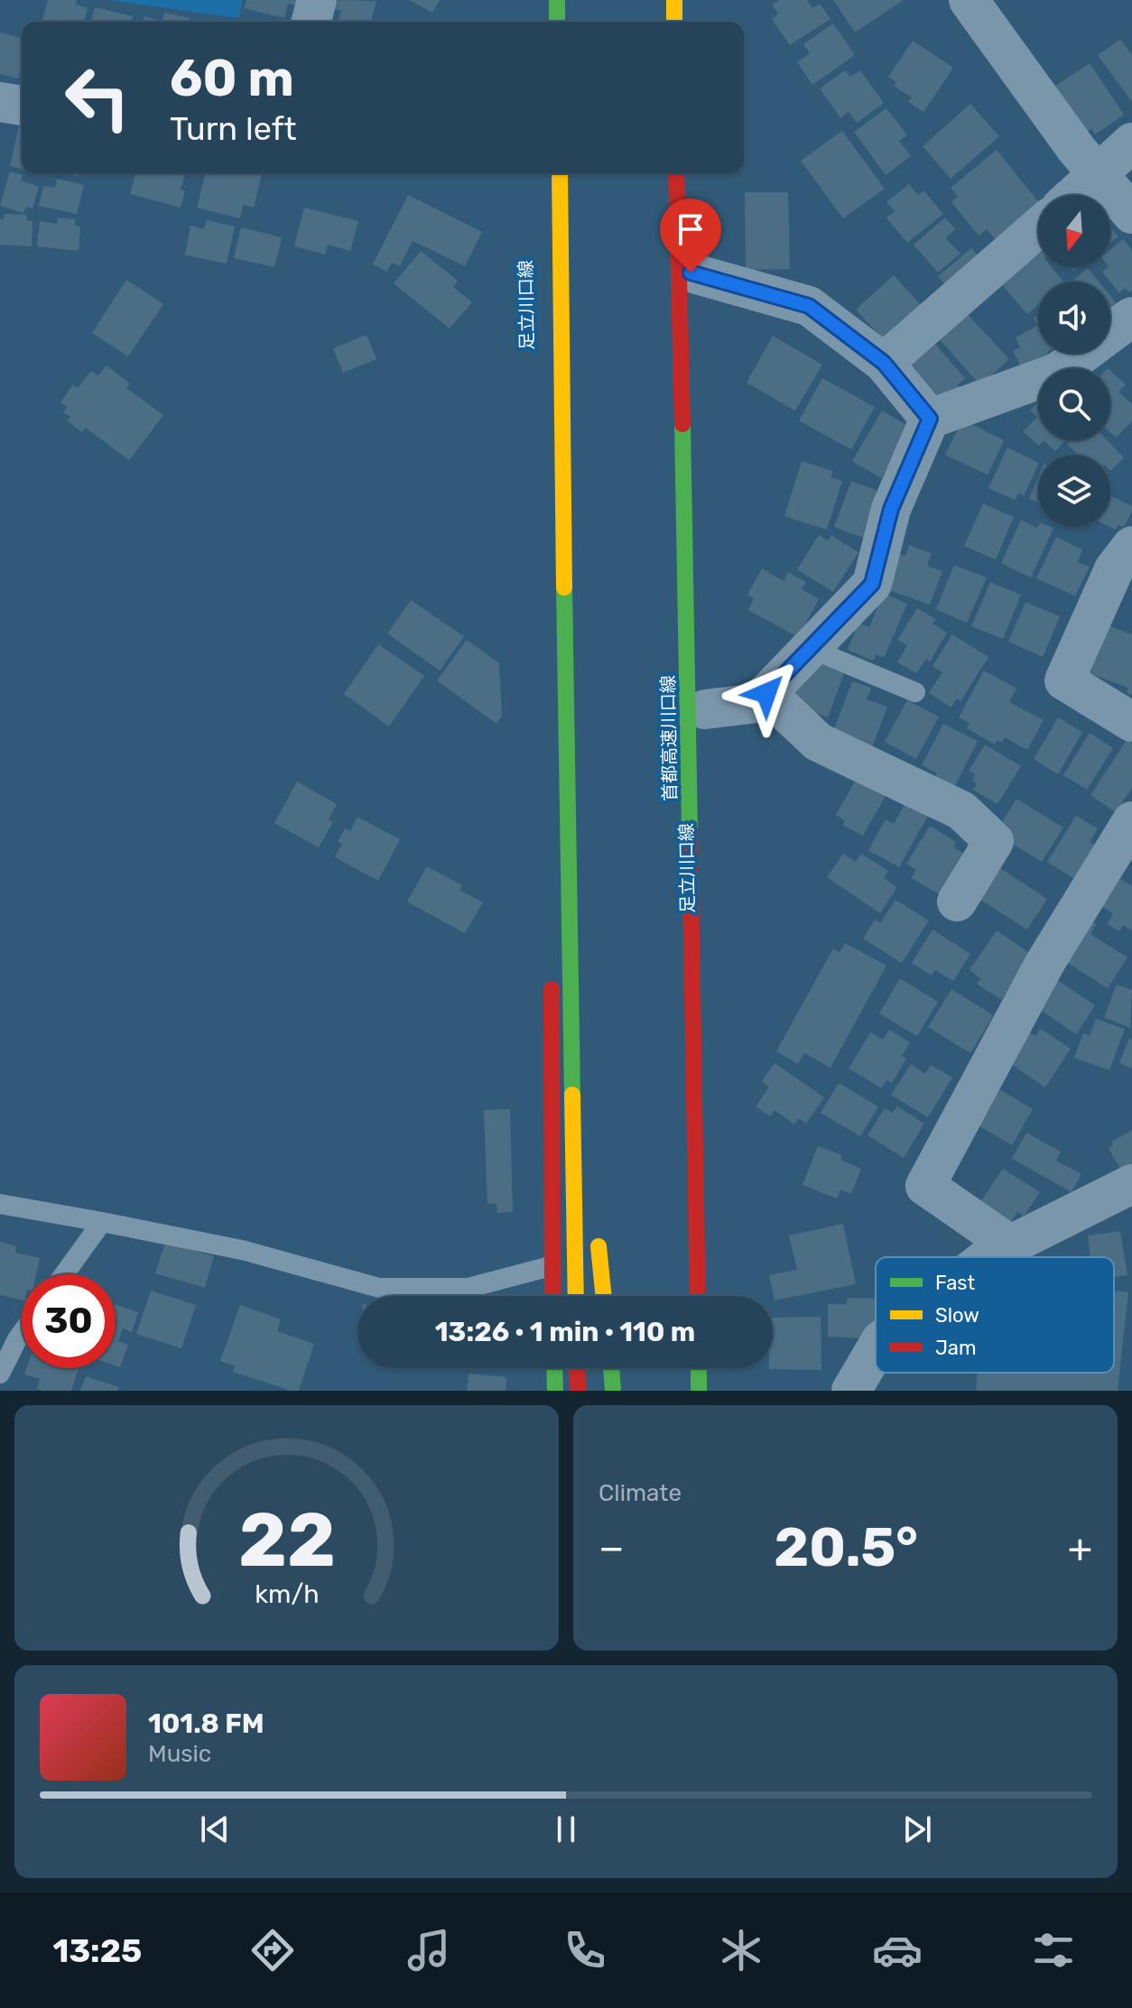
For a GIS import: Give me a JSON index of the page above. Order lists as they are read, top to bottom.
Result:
{
  "streets": {
    "main road": ["足立川口線", "首都高速川口線"]
  },
  "legend": ["Fast", "Slow", "Jam"],
  "north": "bottom",
  "page": {
    "turn": ["60 m", "Turn left"],
    "limit": "30",
    "trip": "13:26 · 1 min · 110 m",
    "tile": "Climate",
    "heat": ["−", "20.5°", "+"],
    "song": ["101.8 FM", "Music"],
    "tabs": "13:25",
    "gauge": ["22", "km/h"]
  }
}
